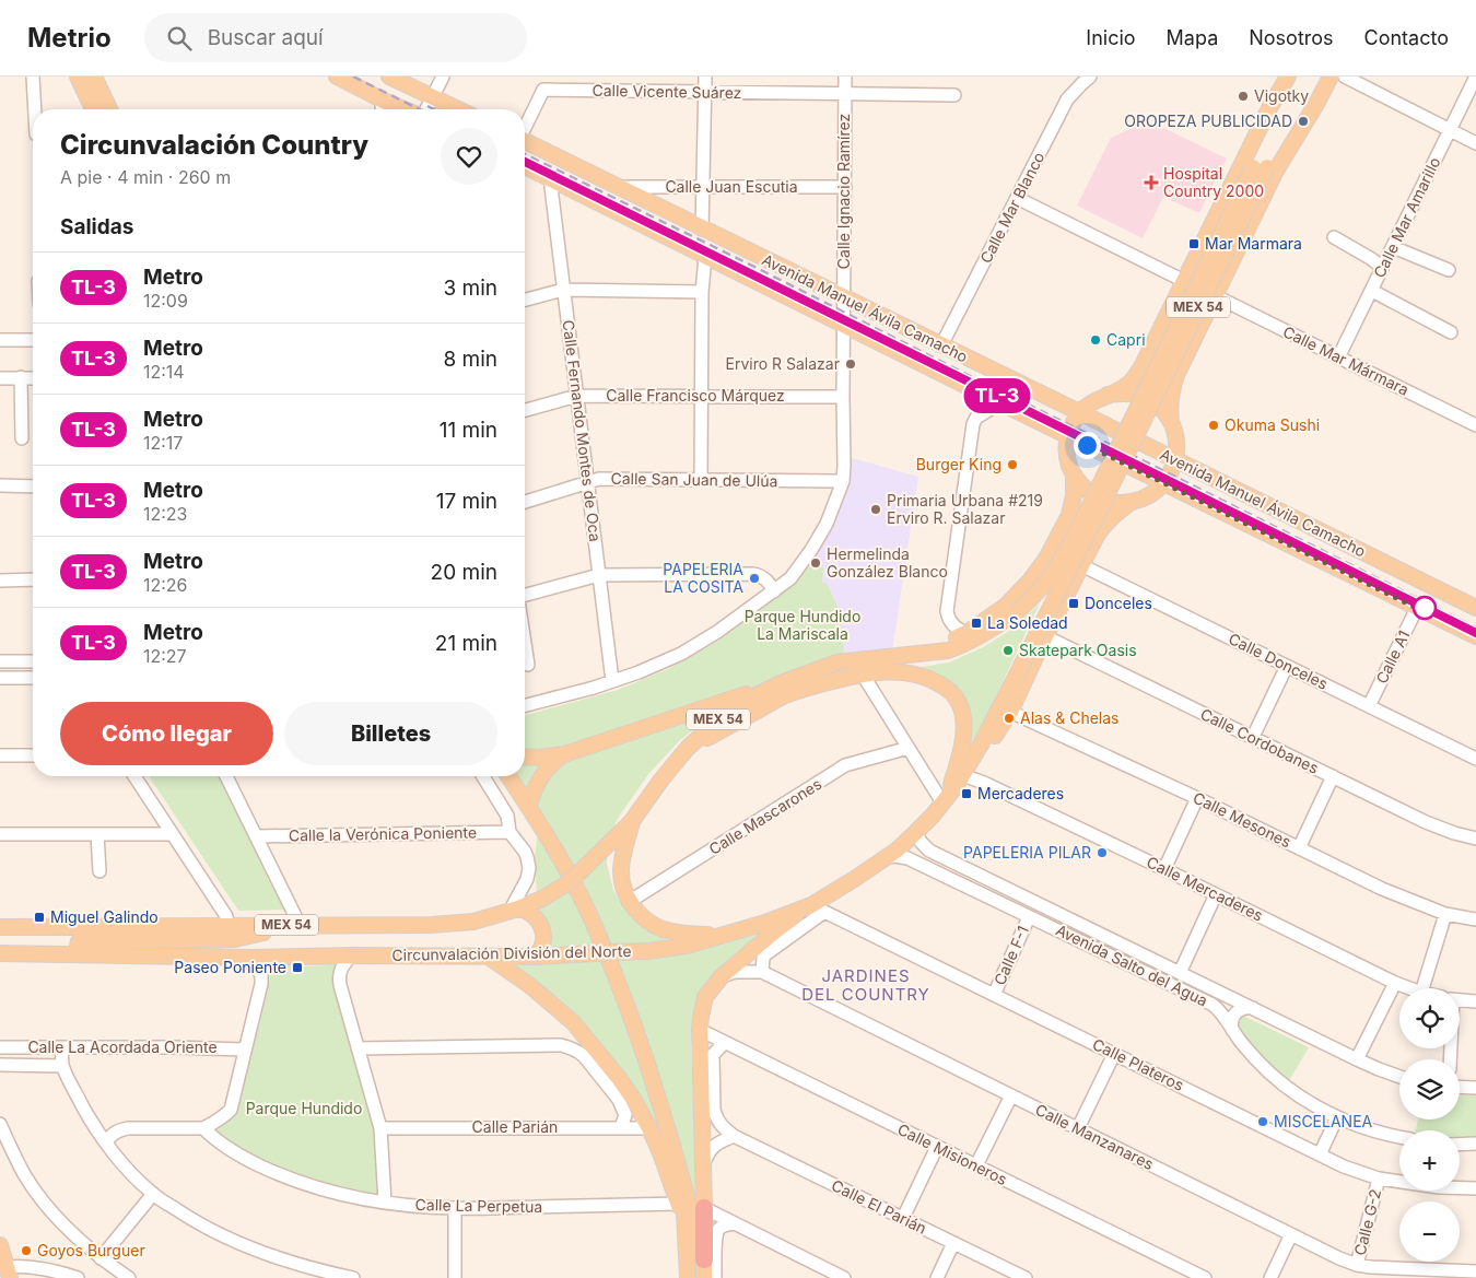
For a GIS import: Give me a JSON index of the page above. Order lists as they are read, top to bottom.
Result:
{
  "streets": {
    "main road": ["MEX 54", "Avenida Manuel Ávila Camacho", "Circunvalación División del Norte"],
    "street": [
      "Calle Vicente Suárez",
      "Calle Juan Escutia",
      "Calle Ignacio Ramírez",
      "Calle Mar Blanco",
      "Calle Mar Amarillo",
      "Calle Mar Mármara",
      "Calle Francisco Márquez",
      "Calle Fernando Montes de Oca",
      "Calle San Juan de Ulúa",
      "Calle A1",
      "Calle Donceles",
      "Calle Cordobanes",
      "Calle Mascarones",
      "Calle Mesones",
      "Calle la Verónica Poniente",
      "Calle Mercaderes",
      "Calle F-1",
      "Avenida Salto del Agua",
      "Calle La Acordada Oriente",
      "Calle Plateros",
      "Calle Parián",
      "Calle Manzanares",
      "Calle Misioneros",
      "Calle La Perpetua",
      "Calle El Parián",
      "Calle G-2"
    ]
  },
  "crossings": [
    ["Calle Vicente Suárez", "Calle Ignacio Ramírez"],
    ["Calle Juan Escutia", "Calle Ignacio Ramírez"],
    ["Calle Juan Escutia", "Avenida Manuel Ávila Camacho"],
    ["Calle Ignacio Ramírez", "Avenida Manuel Ávila Camacho"],
    ["Calle Ignacio Ramírez", "Calle Francisco Márquez"],
    ["Calle Ignacio Ramírez", "Calle Fernando Montes de Oca"],
    ["Calle Ignacio Ramírez", "Calle San Juan de Ulúa"],
    ["Calle Mar Blanco", "Avenida Manuel Ávila Camacho"],
    ["Calle Mar Amarillo", "Calle Mar Mármara"],
    ["MEX 54", "Calle Donceles"],
    ["MEX 54", "Calle Cordobanes"],
    ["MEX 54", "Calle Mesones"],
    ["MEX 54", "Calle Mercaderes"],
    ["MEX 54", "Circunvalación División del Norte"],
    ["Avenida Manuel Ávila Camacho", "Calle Fernando Montes de Oca"],
    ["Avenida Manuel Ávila Camacho", "Calle A1"],
    ["Calle Francisco Márquez", "Calle Fernando Montes de Oca"],
    ["Calle Fernando Montes de Oca", "Calle San Juan de Ulúa"],
    ["Calle A1", "Calle Donceles"],
    ["Calle Mercaderes", "Circunvalación División del Norte"],
    ["Circunvalación División del Norte", "Avenida Salto del Agua"],
    ["Circunvalación División del Norte", "Calle Plateros"],
    ["Calle F-1", "Avenida Salto del Agua"],
    ["Calle F-1", "Calle Plateros"],
    ["Calle Plateros", "Calle G-2"],
    ["Calle Manzanares", "Calle G-2"]
  ],
  "districts": ["JARDINES DEL COUNTRY"],
  "parks": ["Parque Hundido La Mariscala", "Parque Hundido"],
  "places": {
    "other": [
      "Vigotky",
      "OROPEZA PUBLICIDAD",
      "Capri",
      "Erviro R Salazar",
      "Okuma Sushi",
      "Burger King",
      "Primaria Urbana #219 Erviro R. Salazar",
      "Hermelinda González Blanco",
      "PAPELERIA LA COSITA",
      "Skatepark Oasis",
      "Alas & Chelas",
      "PAPELERIA PILAR",
      "MISCELANEA",
      "Goyos Burguer"
    ],
    "health": ["Hospital Country 2000"],
    "transit": [
      "Mar Marmara",
      "Donceles",
      "La Soledad",
      "Mercaderes",
      "Miguel Galindo",
      "Paseo Poniente"
    ]
  },
  "lines": ["metro line TL-3"],
  "page": {
    "header": "Metrio",
    "search": "Buscar aquí",
    "nav": [
      "Inicio",
      "Mapa",
      "Nosotros",
      "Contacto"
    ],
    "on_map": "TL-3",
    "heading": [
      ["Circunvalación Country", "A pie · 4 min · 260 m"],
      "Salidas"
    ],
    "list": [
      {
        "mark": "TL-3",
        "name": "Metro",
        "note": "12:09",
        "value": "3 min"
      },
      {
        "mark": "TL-3",
        "name": "Metro",
        "note": "12:14",
        "value": "8 min"
      },
      {
        "mark": "TL-3",
        "name": "Metro",
        "note": "12:17",
        "value": "11 min"
      },
      {
        "mark": "TL-3",
        "name": "Metro",
        "note": "12:23",
        "value": "17 min"
      },
      {
        "mark": "TL-3",
        "name": "Metro",
        "note": "12:26",
        "value": "20 min"
      },
      {
        "mark": "TL-3",
        "name": "Metro",
        "note": "12:27",
        "value": "21 min"
      }
    ],
    "buttons": ["Cómo llegar", "Billetes"],
    "map_buttons": ["+", "−"]
  }
}
